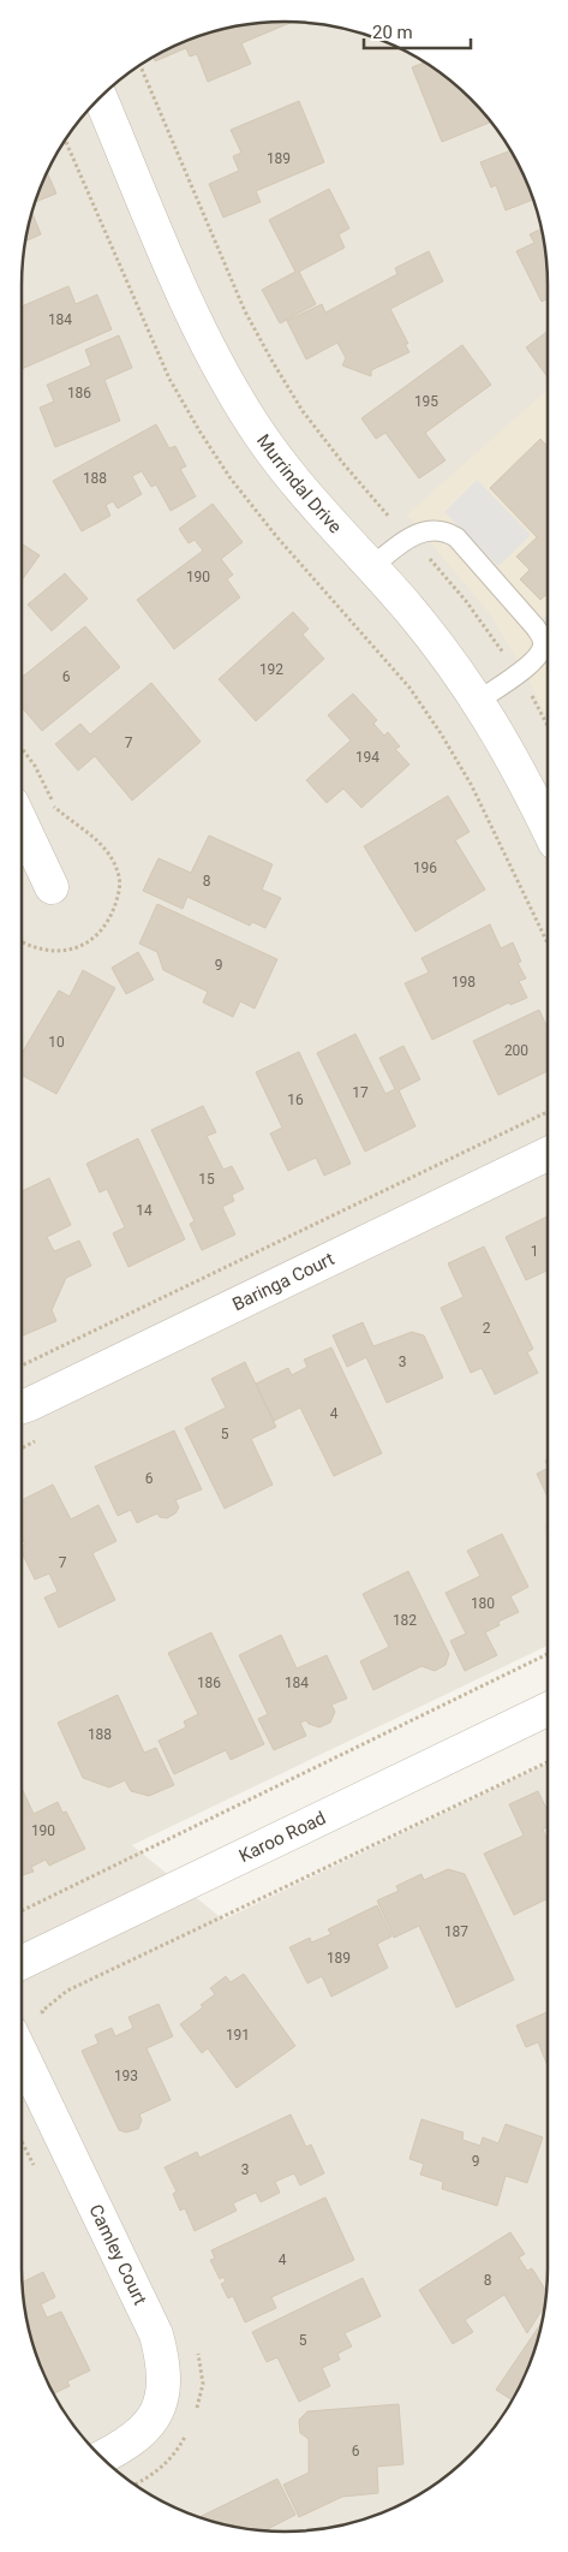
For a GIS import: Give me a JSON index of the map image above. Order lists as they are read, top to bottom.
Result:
{
  "streets": {
    "street": [
      "Murrindal Drive",
      "Baringa Court",
      "Karoo Road",
      "Camley Court"
    ]
  },
  "house_numbers": [
    "189",
    "184",
    "186",
    "195",
    "188",
    "190",
    "192",
    "6",
    "7",
    "194",
    "196",
    "8",
    "9",
    "198",
    "10",
    "200",
    "17",
    "16",
    "15",
    "14",
    "1",
    "2",
    "3",
    "4",
    "5",
    "6",
    "7",
    "180",
    "182",
    "186",
    "184",
    "188",
    "190",
    "187",
    "189",
    "191",
    "193",
    "9",
    "3",
    "4",
    "8",
    "5",
    "6"
  ],
  "scale_bar": "20 m"
}
